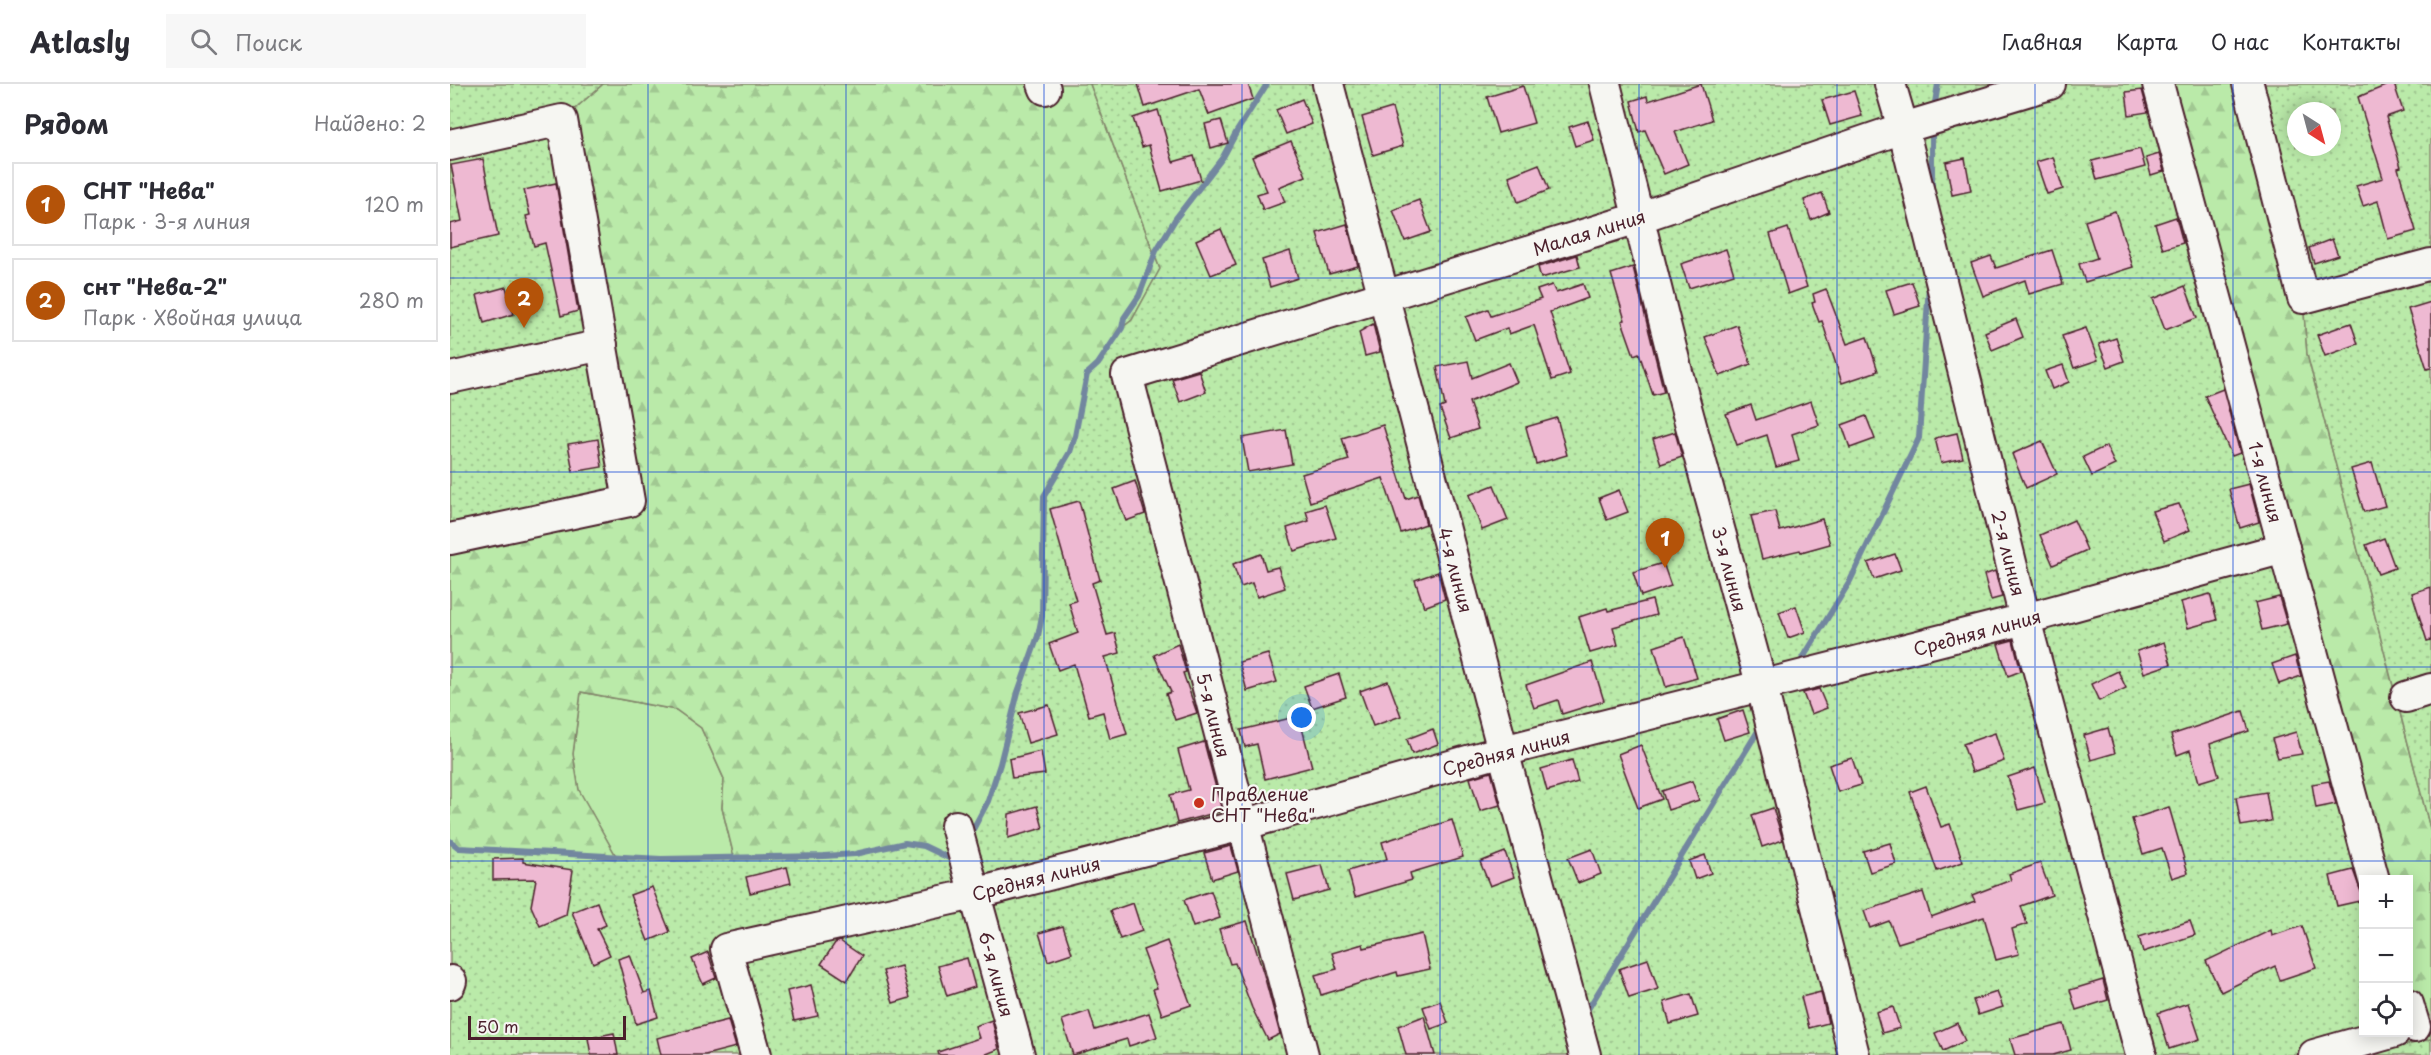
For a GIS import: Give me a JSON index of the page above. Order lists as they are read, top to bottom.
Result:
{
  "streets": {
    "street": [
      "Малая линия",
      "1-я линия",
      "2-я линия",
      "3-я линия",
      "4-я линия",
      "Средняя линия",
      "5-я линия",
      "6-я линия"
    ]
  },
  "crossings": [
    ["Малая линия", "2-я линия"],
    ["Малая линия", "3-я линия"],
    ["Малая линия", "4-я линия"],
    ["Малая линия", "5-я линия"],
    ["1-я линия", "Средняя линия"],
    ["2-я линия", "Средняя линия"],
    ["3-я линия", "Средняя линия"],
    ["4-я линия", "Средняя линия"],
    ["Средняя линия", "5-я линия"],
    ["Средняя линия", "6-я линия"]
  ],
  "places": ["Правление СНТ \"Нева\""],
  "scale_bar": "50 m",
  "north": "bottom right",
  "page": {
    "header": "Atlasly",
    "search": "Поиск",
    "nav": [
      "Главная",
      "Карта",
      "О нас",
      "Контакты"
    ],
    "heading": ["Рядом", "Найдено: 2"],
    "list": [
      {
        "mark": "1",
        "name": "СНТ \"Нева\"",
        "note": "Парк · 3-я линия",
        "value": "120 m"
      },
      {
        "mark": "2",
        "name": "снт \"Нева-2\"",
        "note": "Парк · Хвойная улица",
        "value": "280 m"
      }
    ],
    "pins": ["2", "1"],
    "map_buttons": ["+", "−"],
    "scale": "50 m"
  }
}
